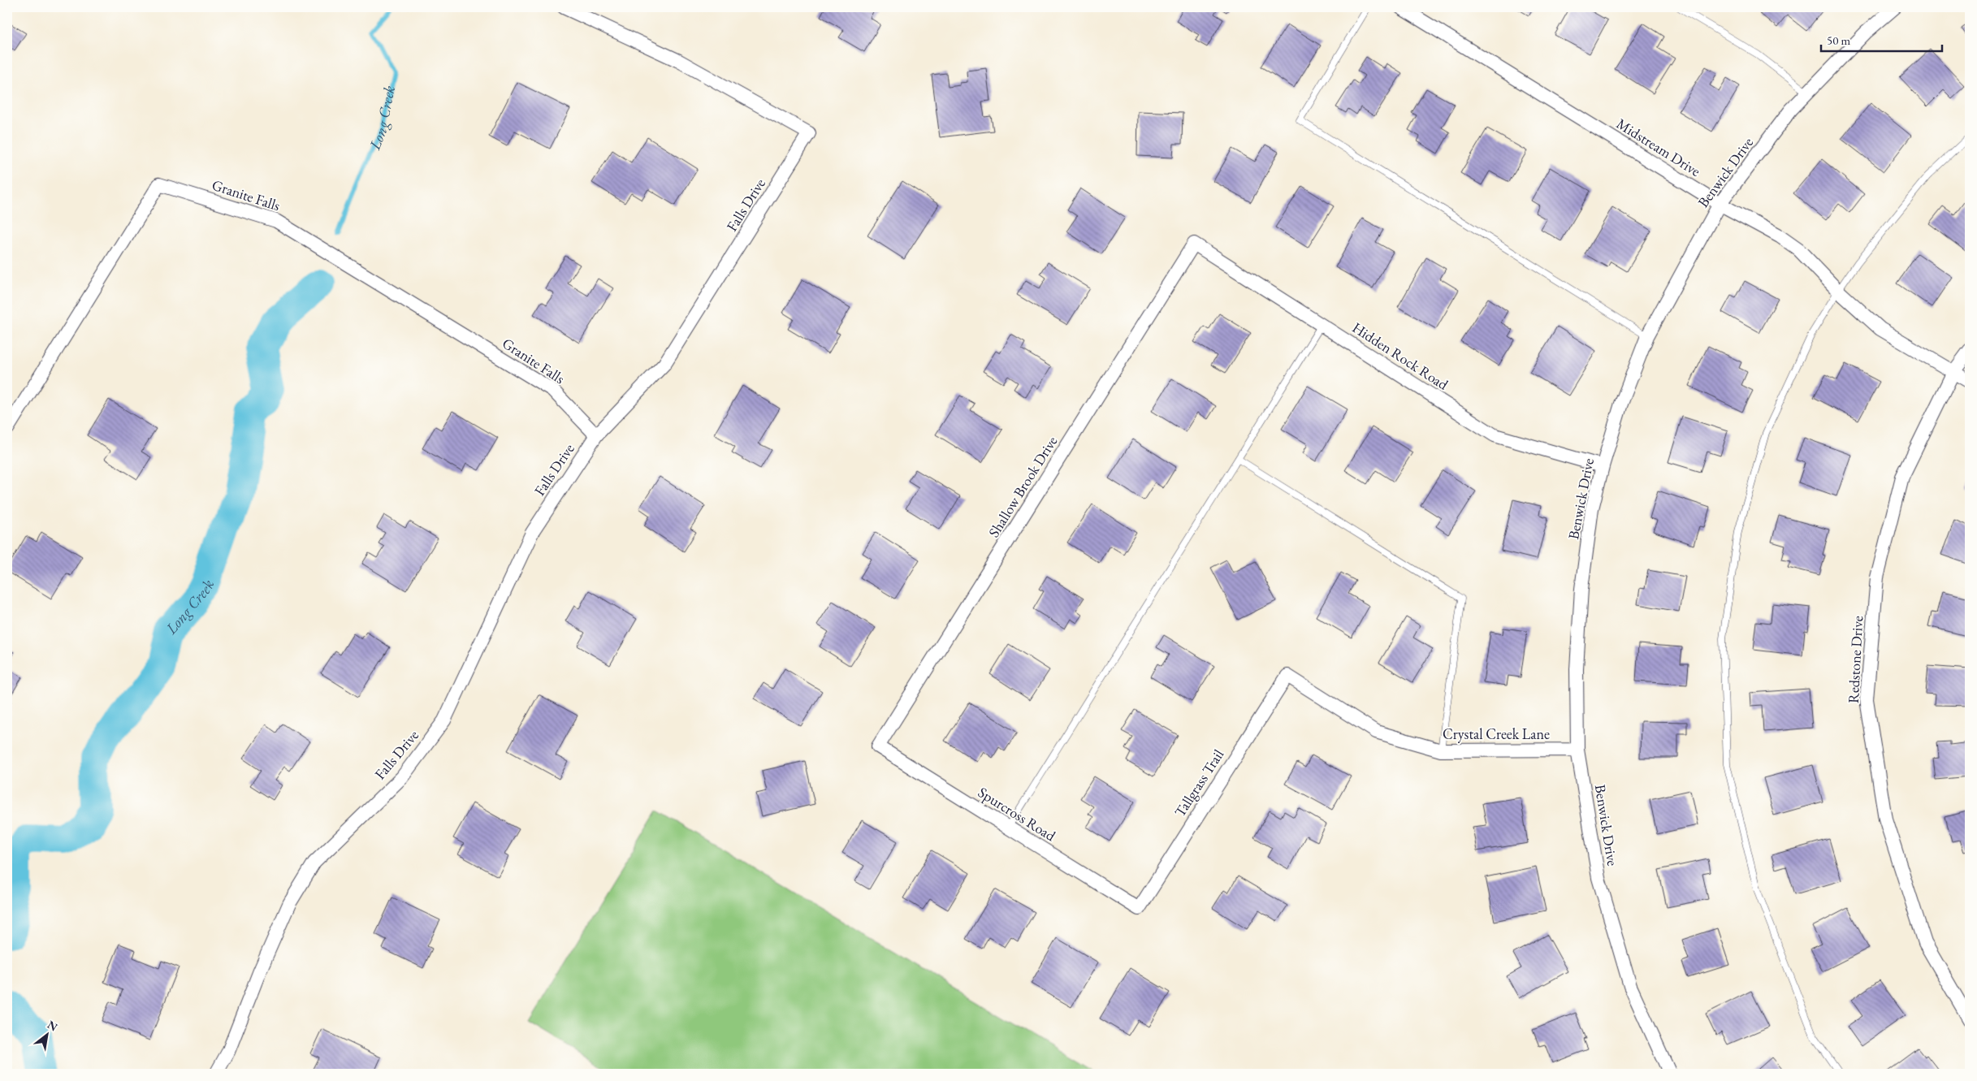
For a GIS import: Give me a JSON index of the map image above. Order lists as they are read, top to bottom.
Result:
{
  "streets": {
    "street": [
      "Midstream Drive",
      "Benwick Drive",
      "Granite Falls",
      "Falls Drive",
      "Hidden Rock Road",
      "Shallow Brook Drive",
      "Redstone Drive",
      "Crystal Creek Lane",
      "Tallgrass Trail",
      "Spurcross Road"
    ]
  },
  "crossings": [
    ["Midstream Drive", "Benwick Drive"],
    ["Midstream Drive", "Redstone Drive"],
    ["Benwick Drive", "Hidden Rock Road"],
    ["Benwick Drive", "Crystal Creek Lane"],
    ["Granite Falls", "Falls Drive"],
    ["Hidden Rock Road", "Shallow Brook Drive"],
    ["Shallow Brook Drive", "Spurcross Road"],
    ["Crystal Creek Lane", "Tallgrass Trail"],
    ["Tallgrass Trail", "Spurcross Road"]
  ],
  "water": ["Long Creek"],
  "scale_bar": "50 m",
  "north": "top right"
}
